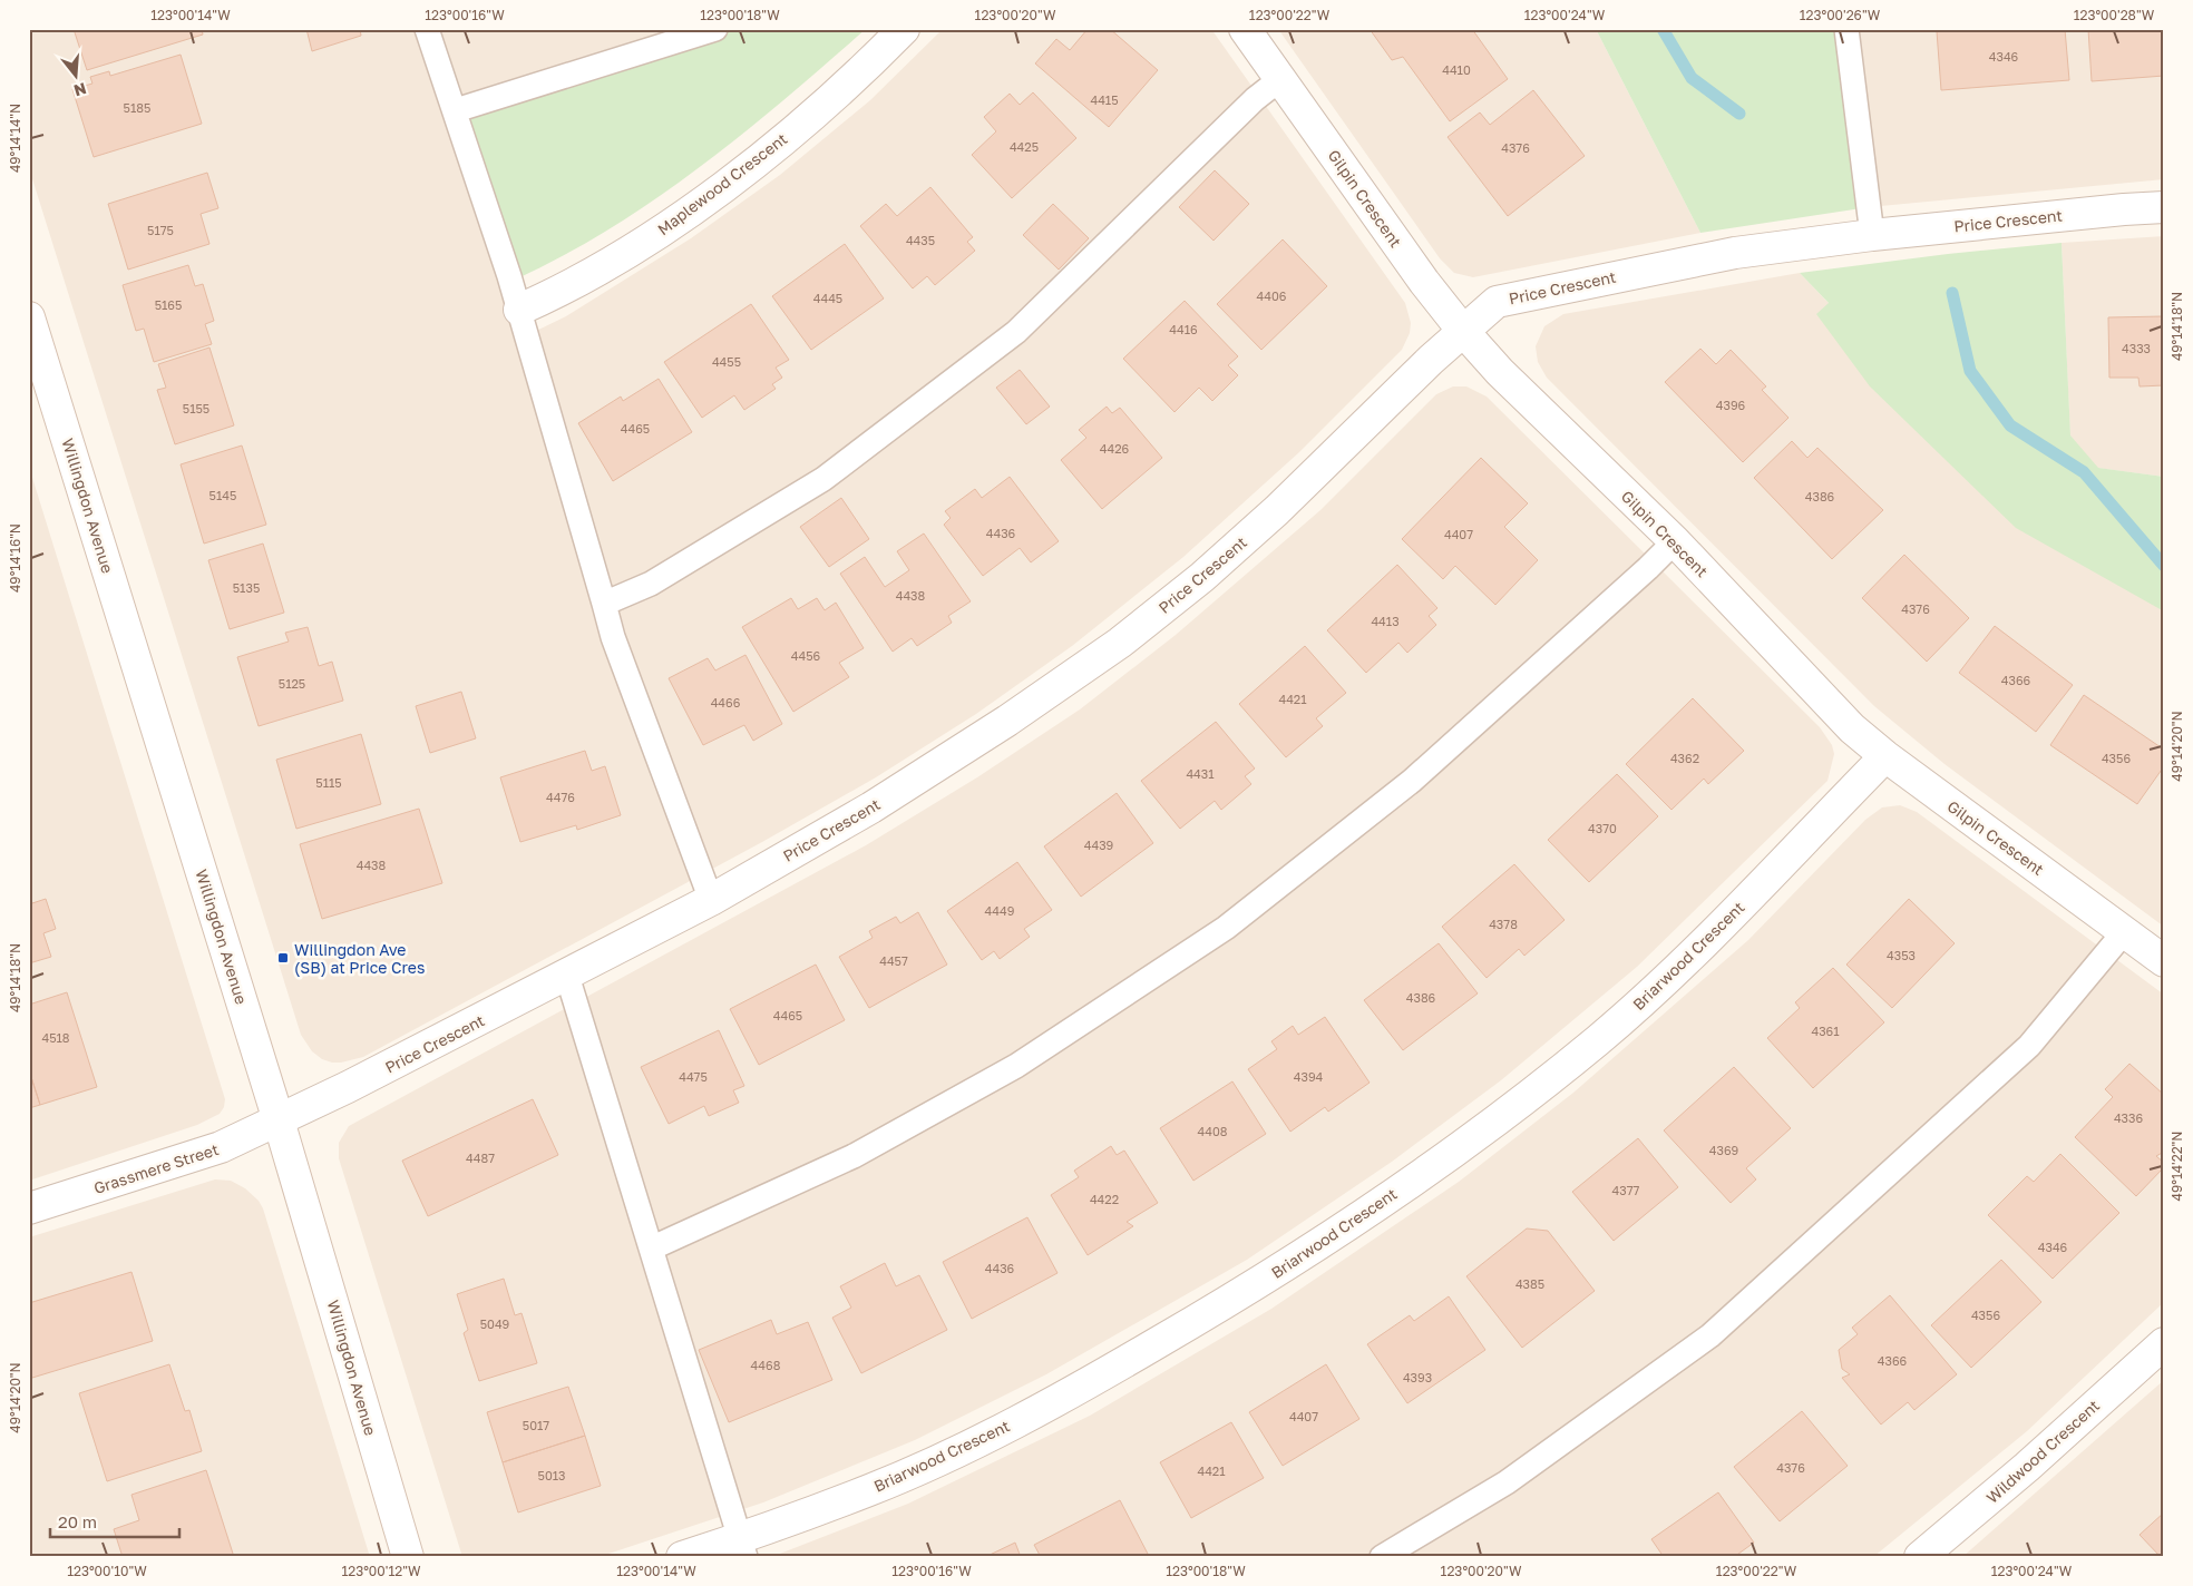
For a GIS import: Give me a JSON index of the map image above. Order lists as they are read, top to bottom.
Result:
{
  "streets": {
    "street": [
      "Maplewood Crescent",
      "Gilpin Crescent",
      "Price Crescent",
      "Willingdon Avenue",
      "Briarwood Crescent",
      "Grassmere Street",
      "Wildwood Crescent"
    ]
  },
  "crossings": [
    ["Gilpin Crescent", "Price Crescent"],
    ["Gilpin Crescent", "Briarwood Crescent"],
    ["Price Crescent", "Willingdon Avenue"],
    ["Price Crescent", "Grassmere Street"],
    ["Willingdon Avenue", "Grassmere Street"]
  ],
  "places": {
    "transit": ["Willingdon Ave (SB) at Price Cres"]
  },
  "house_numbers": [
    "4346",
    "4410",
    "4415",
    "5185",
    "4425",
    "4376",
    "5175",
    "4435",
    "4406",
    "4445",
    "5165",
    "4416",
    "4333",
    "4455",
    "4396",
    "5155",
    "4465",
    "4426",
    "5145",
    "4386",
    "4436",
    "4407",
    "5135",
    "4438",
    "4376",
    "4413",
    "4456",
    "4366",
    "5125",
    "4421",
    "4466",
    "4362",
    "4356",
    "4431",
    "5115",
    "4476",
    "4370",
    "4439",
    "4438",
    "4449",
    "4378",
    "4353",
    "4457",
    "4386",
    "4465",
    "4361",
    "4518",
    "4475",
    "4394",
    "4336",
    "4408",
    "4369",
    "4487",
    "4377",
    "4422",
    "4346",
    "4436",
    "4385",
    "4356",
    "5049",
    "4366",
    "4468",
    "4393",
    "4407",
    "5017",
    "4376",
    "4421",
    "5013"
  ],
  "scale_bar": "20 m",
  "north": "bottom",
  "coordinates": [
    "123°00'14\"W",
    "123°00'16\"W",
    "123°00'18\"W",
    "123°00'20\"W",
    "123°00'22\"W",
    "123°00'24\"W",
    "123°00'26\"W",
    "123°00'28\"W",
    "49°14'14\"N",
    "49°14'18\"N",
    "49°14'16\"N",
    "49°14'20\"N",
    "49°14'22\"N",
    "123°00'10\"W",
    "123°00'12\"W"
  ]
}
